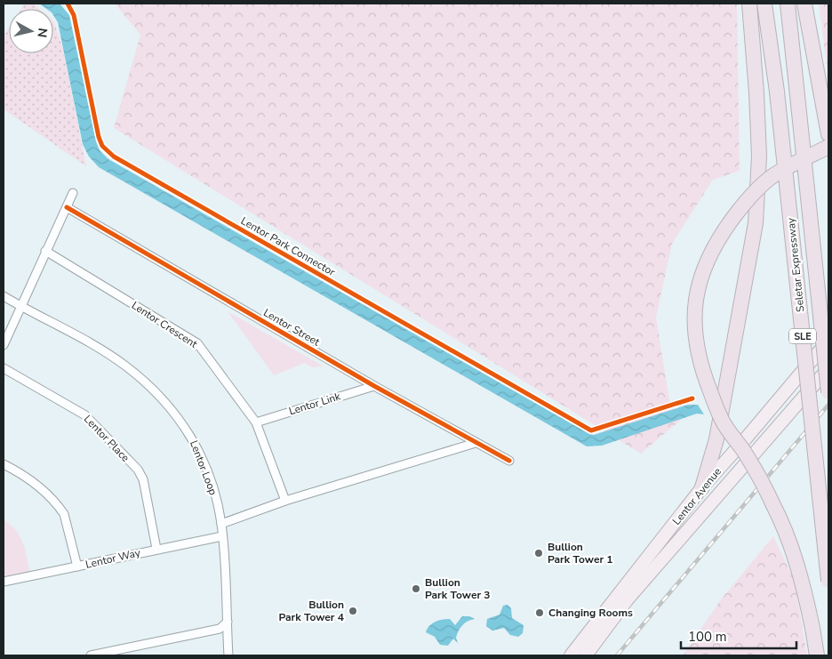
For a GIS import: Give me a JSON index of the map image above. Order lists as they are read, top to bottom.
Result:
{
  "streets": {
    "highway": ["Seletar Expressway", "SLE"],
    "main road": ["Lentor Avenue"],
    "street": [
      "Lentor Crescent",
      "Lentor Street",
      "Lentor Link",
      "Lentor Place",
      "Lentor Loop",
      "Lentor Way"
    ],
    "cycle path": ["Lentor Park Connector"]
  },
  "crossings": [
    ["Lentor Crescent", "Lentor Link"],
    ["Lentor Street", "Lentor Link"],
    ["Lentor Place", "Lentor Way"],
    ["Lentor Loop", "Lentor Way"]
  ],
  "places": [
    "Bullion Park Tower 1",
    "Bullion Park Tower 3",
    "Bullion Park Tower 4",
    "Changing Rooms"
  ],
  "scale_bar": "100 m",
  "north": "right"
}
